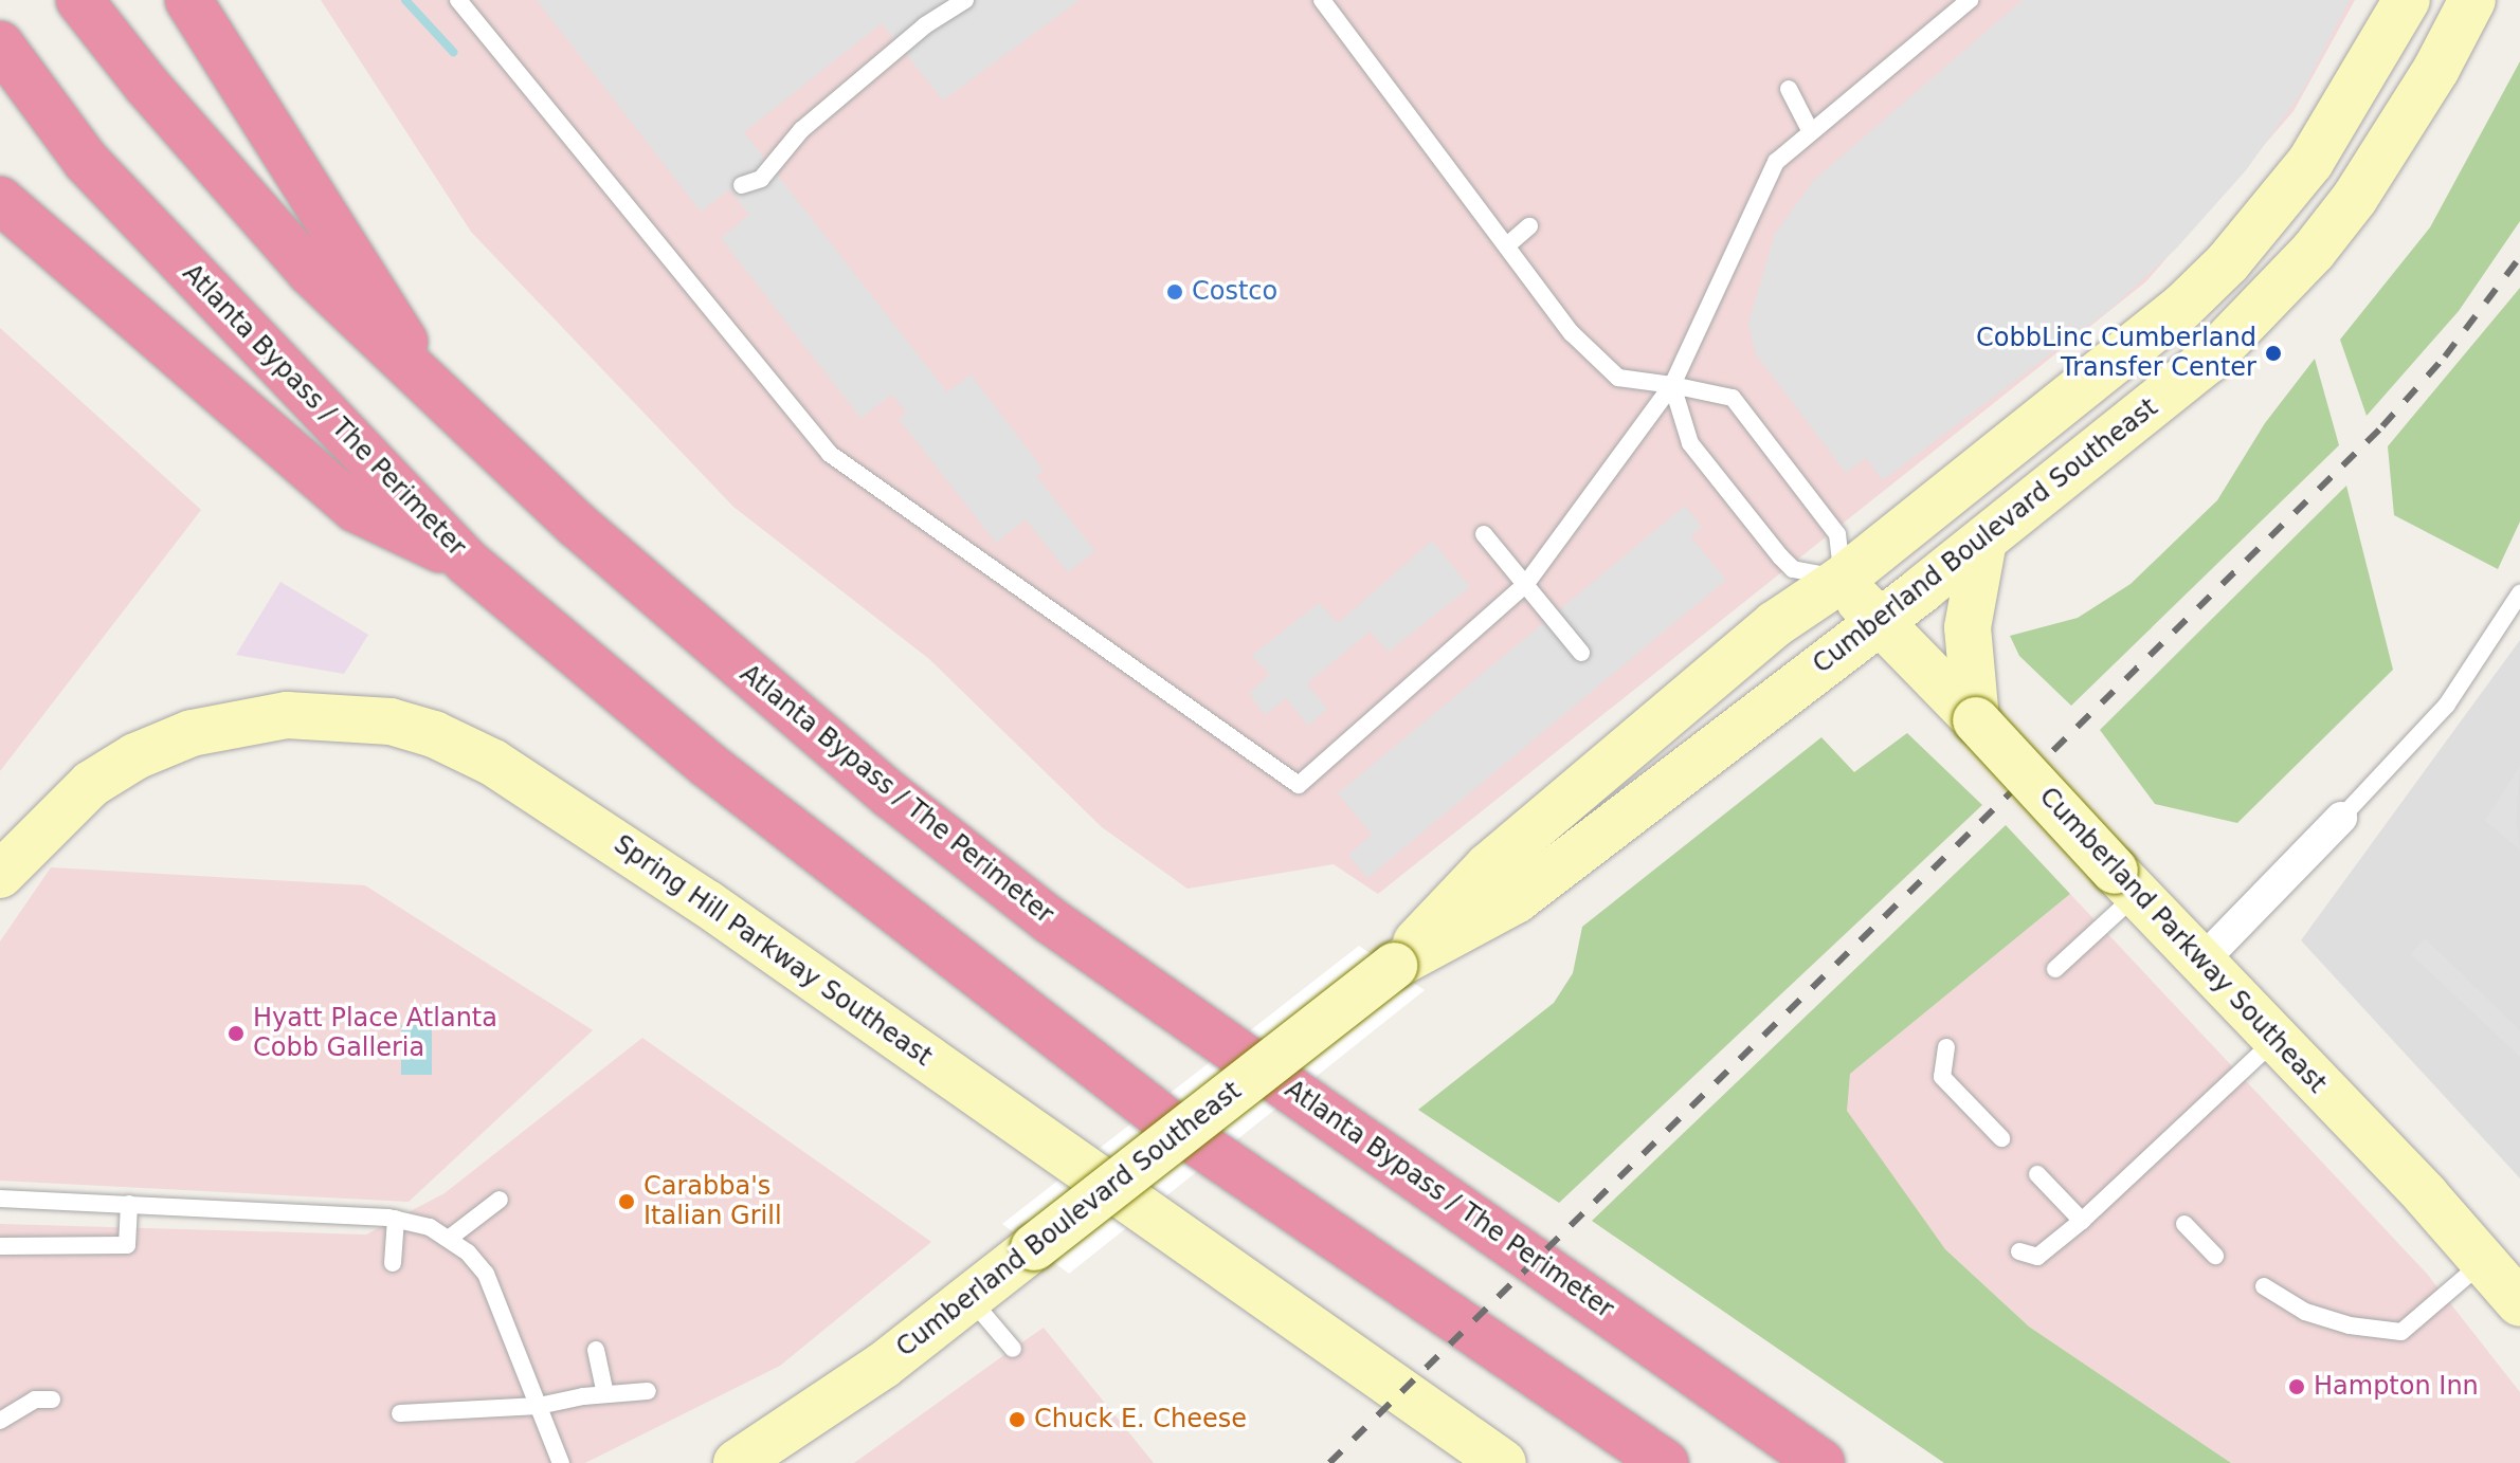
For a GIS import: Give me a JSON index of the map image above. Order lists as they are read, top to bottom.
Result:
{
  "streets": {
    "highway": ["Atlanta Bypass / The Perimeter"],
    "main road": ["Cumberland Boulevard Southeast", "Cumberland Parkway Southeast", "Spring Hill Parkway Southeast"]
  },
  "crossings": [
    ["Cumberland Boulevard Southeast", "Cumberland Parkway Southeast"]
  ],
  "places": [
    "Costco",
    "CobbLinc Cumberland Transfer Center",
    "Hyatt Place Atlanta Cobb Galleria",
    "Carabba's Italian Grill",
    "Hampton Inn",
    "Chuck E. Cheese"
  ]
}
